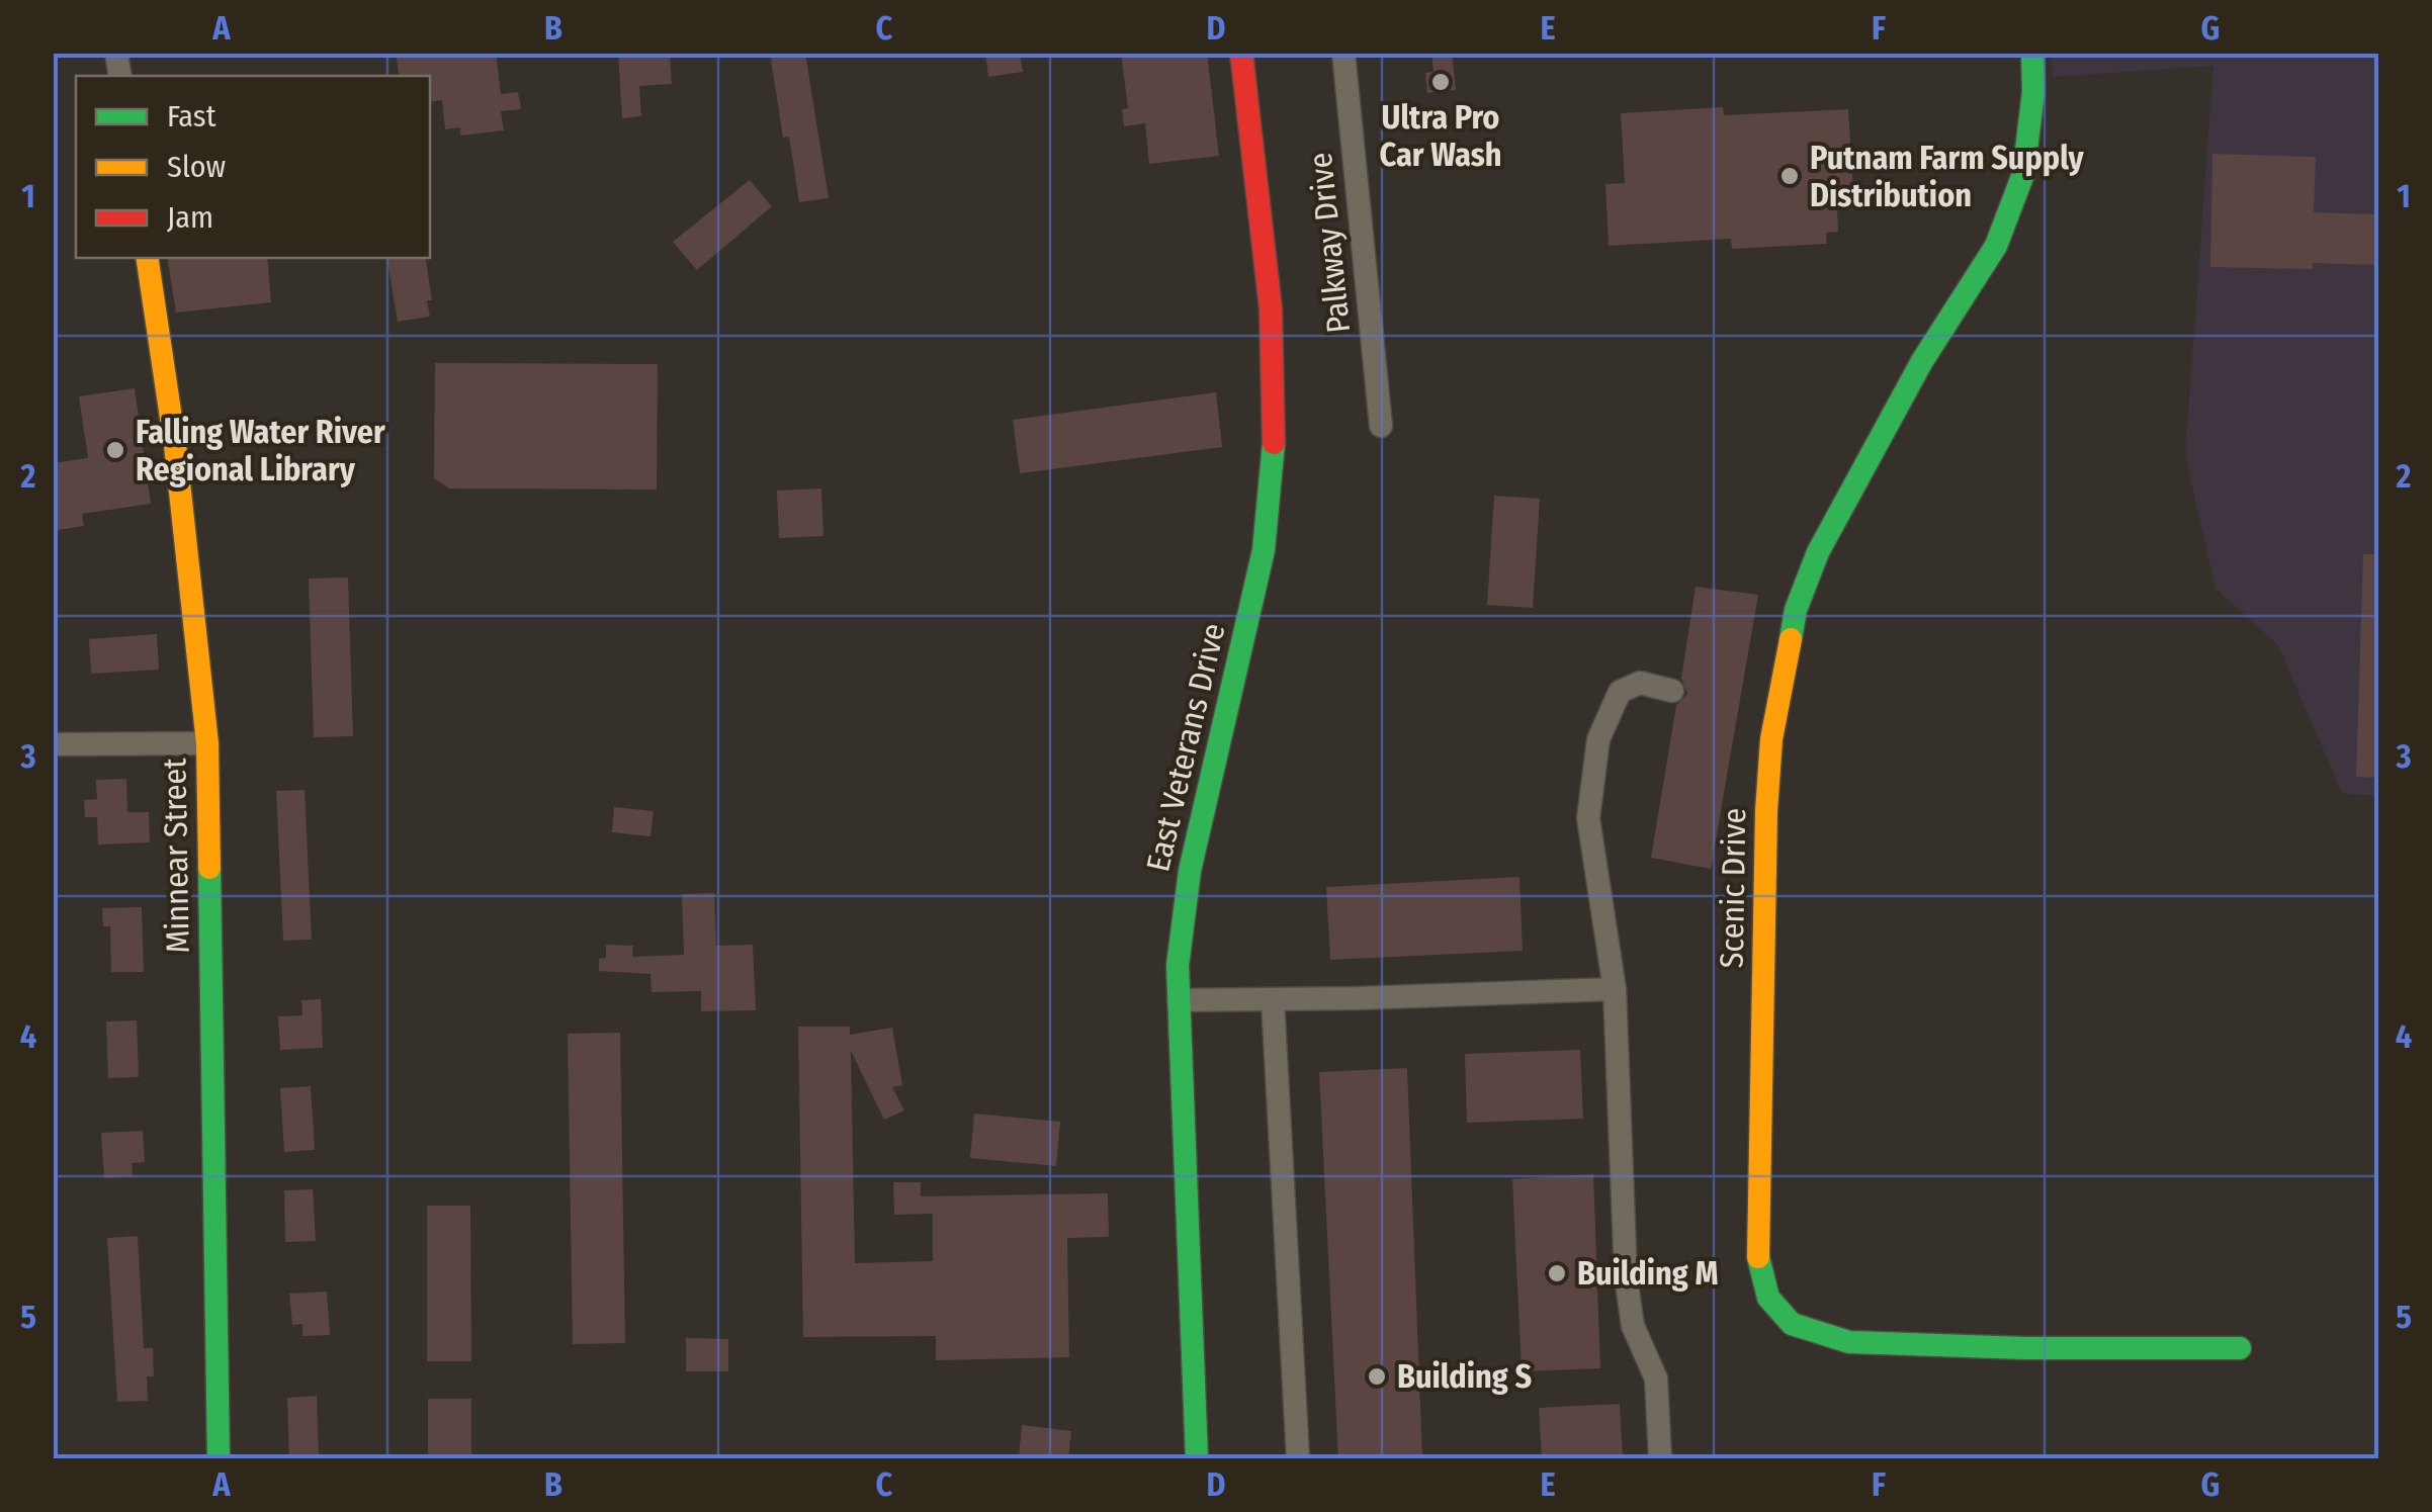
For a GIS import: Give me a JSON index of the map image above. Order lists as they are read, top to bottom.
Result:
{
  "streets": {
    "street": [
      "Palkway Drive",
      "East Veterans Drive",
      "Minnear Street",
      "Scenic Drive"
    ]
  },
  "places": [
    "Ultra Pro Car Wash",
    "Putnam Farm Supply Distribution",
    "Falling Water River Regional Library",
    "Building M",
    "Building S"
  ],
  "legend": ["Fast", "Slow", "Jam"],
  "grid": {
    "columns": [
      "A",
      "B",
      "C",
      "D",
      "E",
      "F",
      "G"
    ],
    "rows": [
      "1",
      "2",
      "3",
      "4",
      "5"
    ]
  }
}
